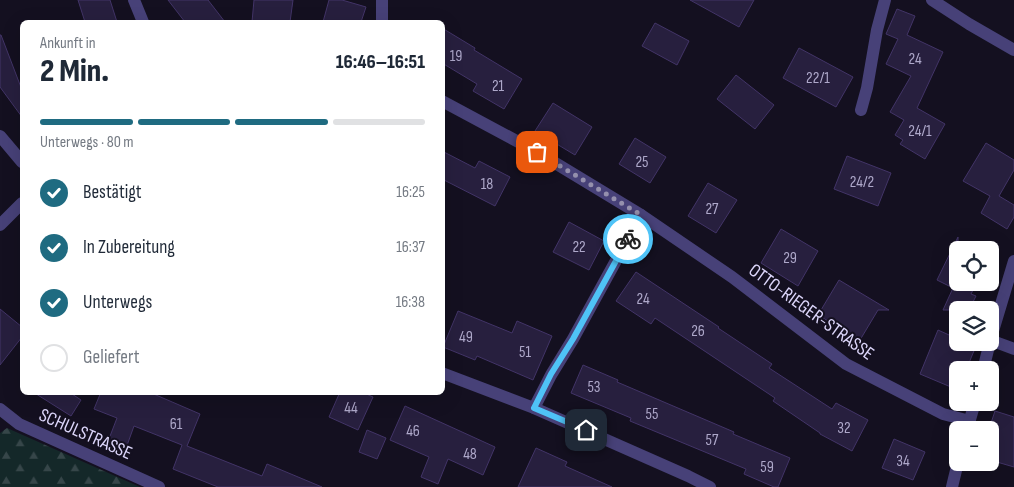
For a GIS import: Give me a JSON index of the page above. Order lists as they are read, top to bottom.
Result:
{
  "streets": {
    "street": ["OTTO-RIEGER-STRASSE", "SCHULSTRASSE"]
  },
  "house_numbers": [
    "19",
    "24",
    "22/1",
    "21",
    "24/1",
    "25",
    "24/2",
    "18",
    "27",
    "22",
    "29",
    "24",
    "26",
    "49",
    "51",
    "53",
    "44",
    "55",
    "61",
    "32",
    "46",
    "57",
    "48",
    "34",
    "59"
  ],
  "page": {
    "heading": ["2 Min.", "Ankunft in", "16:46–16:51"],
    "bar": "Unterwegs · 80 m",
    "list": [
      ["Bestätigt", "16:25"],
      ["In Zubereitung", "16:37"],
      ["Unterwegs", "16:38"],
      "Geliefert"
    ],
    "map_buttons": ["+", "−"]
  }
}
